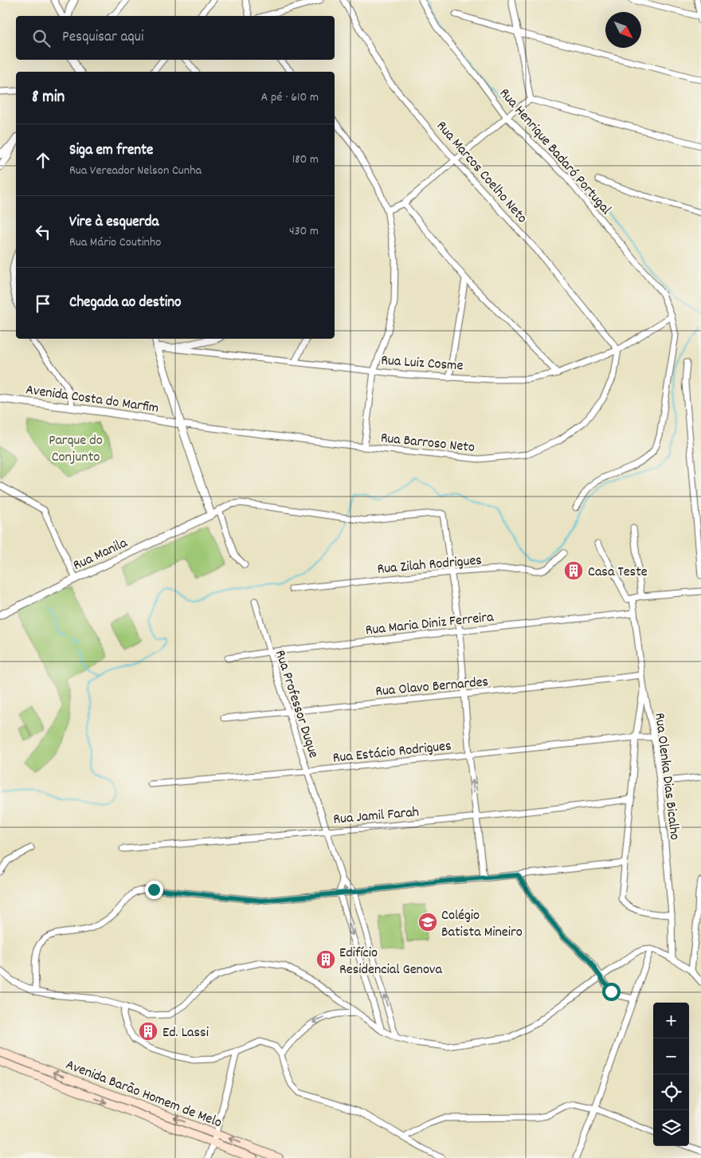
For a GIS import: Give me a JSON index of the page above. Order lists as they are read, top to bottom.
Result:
{
  "streets": {
    "main road": ["Avenida Barão Homem de Melo"],
    "street": [
      "Rua Henrique Badaró Portugal",
      "Rua Marcos Coelho Neto",
      "Rua Luiz Cosme",
      "Avenida Costa do Marfim",
      "Rua Barroso Neto",
      "Rua Manila",
      "Rua Zilah Rodrigues",
      "Rua Maria Diniz Ferreira",
      "Rua Olavo Bernardes",
      "Rua Professor Duque",
      "Rua Estácio Rodrigues",
      "Rua Olenka Dias Bicalho",
      "Rua Jamil Farah"
    ]
  },
  "crossings": [
    ["Rua Henrique Badaró Portugal", "Rua Luiz Cosme"],
    ["Rua Marcos Coelho Neto", "Rua Luiz Cosme"],
    ["Rua Marcos Coelho Neto", "Rua Barroso Neto"],
    ["Rua Luiz Cosme", "Rua Barroso Neto"],
    ["Avenida Costa do Marfim", "Rua Barroso Neto"],
    ["Rua Maria Diniz Ferreira", "Rua Professor Duque"],
    ["Rua Maria Diniz Ferreira", "Rua Olenka Dias Bicalho"],
    ["Rua Olavo Bernardes", "Rua Professor Duque"],
    ["Rua Olavo Bernardes", "Rua Olenka Dias Bicalho"],
    ["Rua Professor Duque", "Rua Estácio Rodrigues"],
    ["Rua Professor Duque", "Rua Jamil Farah"],
    ["Rua Estácio Rodrigues", "Rua Olenka Dias Bicalho"]
  ],
  "parks": ["Parque do Conjunto"],
  "places": {
    "building": ["Casa Teste", "Edifício Residencial Genova", "Ed. Lassi"],
    "school or university": ["Colégio Batista Mineiro"]
  },
  "north": "bottom right",
  "page": {
    "search": "Pesquisar aqui",
    "heading": ["8 min", "A pé · 610 m"],
    "list": [
      ["Siga em frente", "Rua Vereador Nelson Cunha", "180 m"],
      ["Vire à esquerda", "Rua Mário Coutinho", "430 m"],
      "Chegada ao destino"
    ],
    "map_buttons": ["+", "−"]
  }
}
